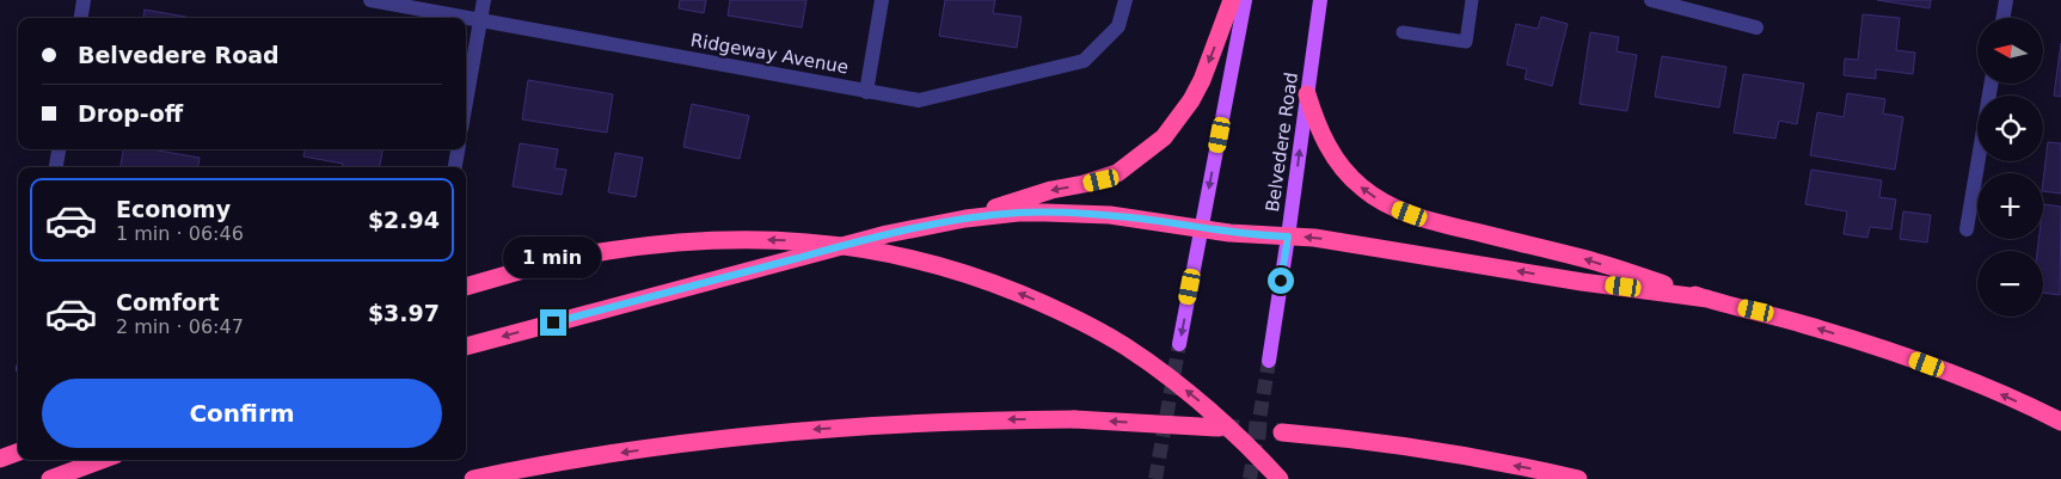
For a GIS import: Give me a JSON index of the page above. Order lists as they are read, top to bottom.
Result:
{
  "streets": {
    "main road": ["Belvedere Road"],
    "street": ["Ridgeway Avenue"]
  },
  "north": "left",
  "page": {
    "map_buttons": ["+", "−"],
    "banner": ["Belvedere Road", "Drop-off"],
    "list": [
      {
        "name": "Economy",
        "note": "1 min · 06:46",
        "value": "$2.94"
      },
      {
        "name": "Comfort",
        "note": "2 min · 06:47",
        "value": "$3.97"
      }
    ],
    "bubble": "1 min",
    "buttons": "Confirm"
  }
}
